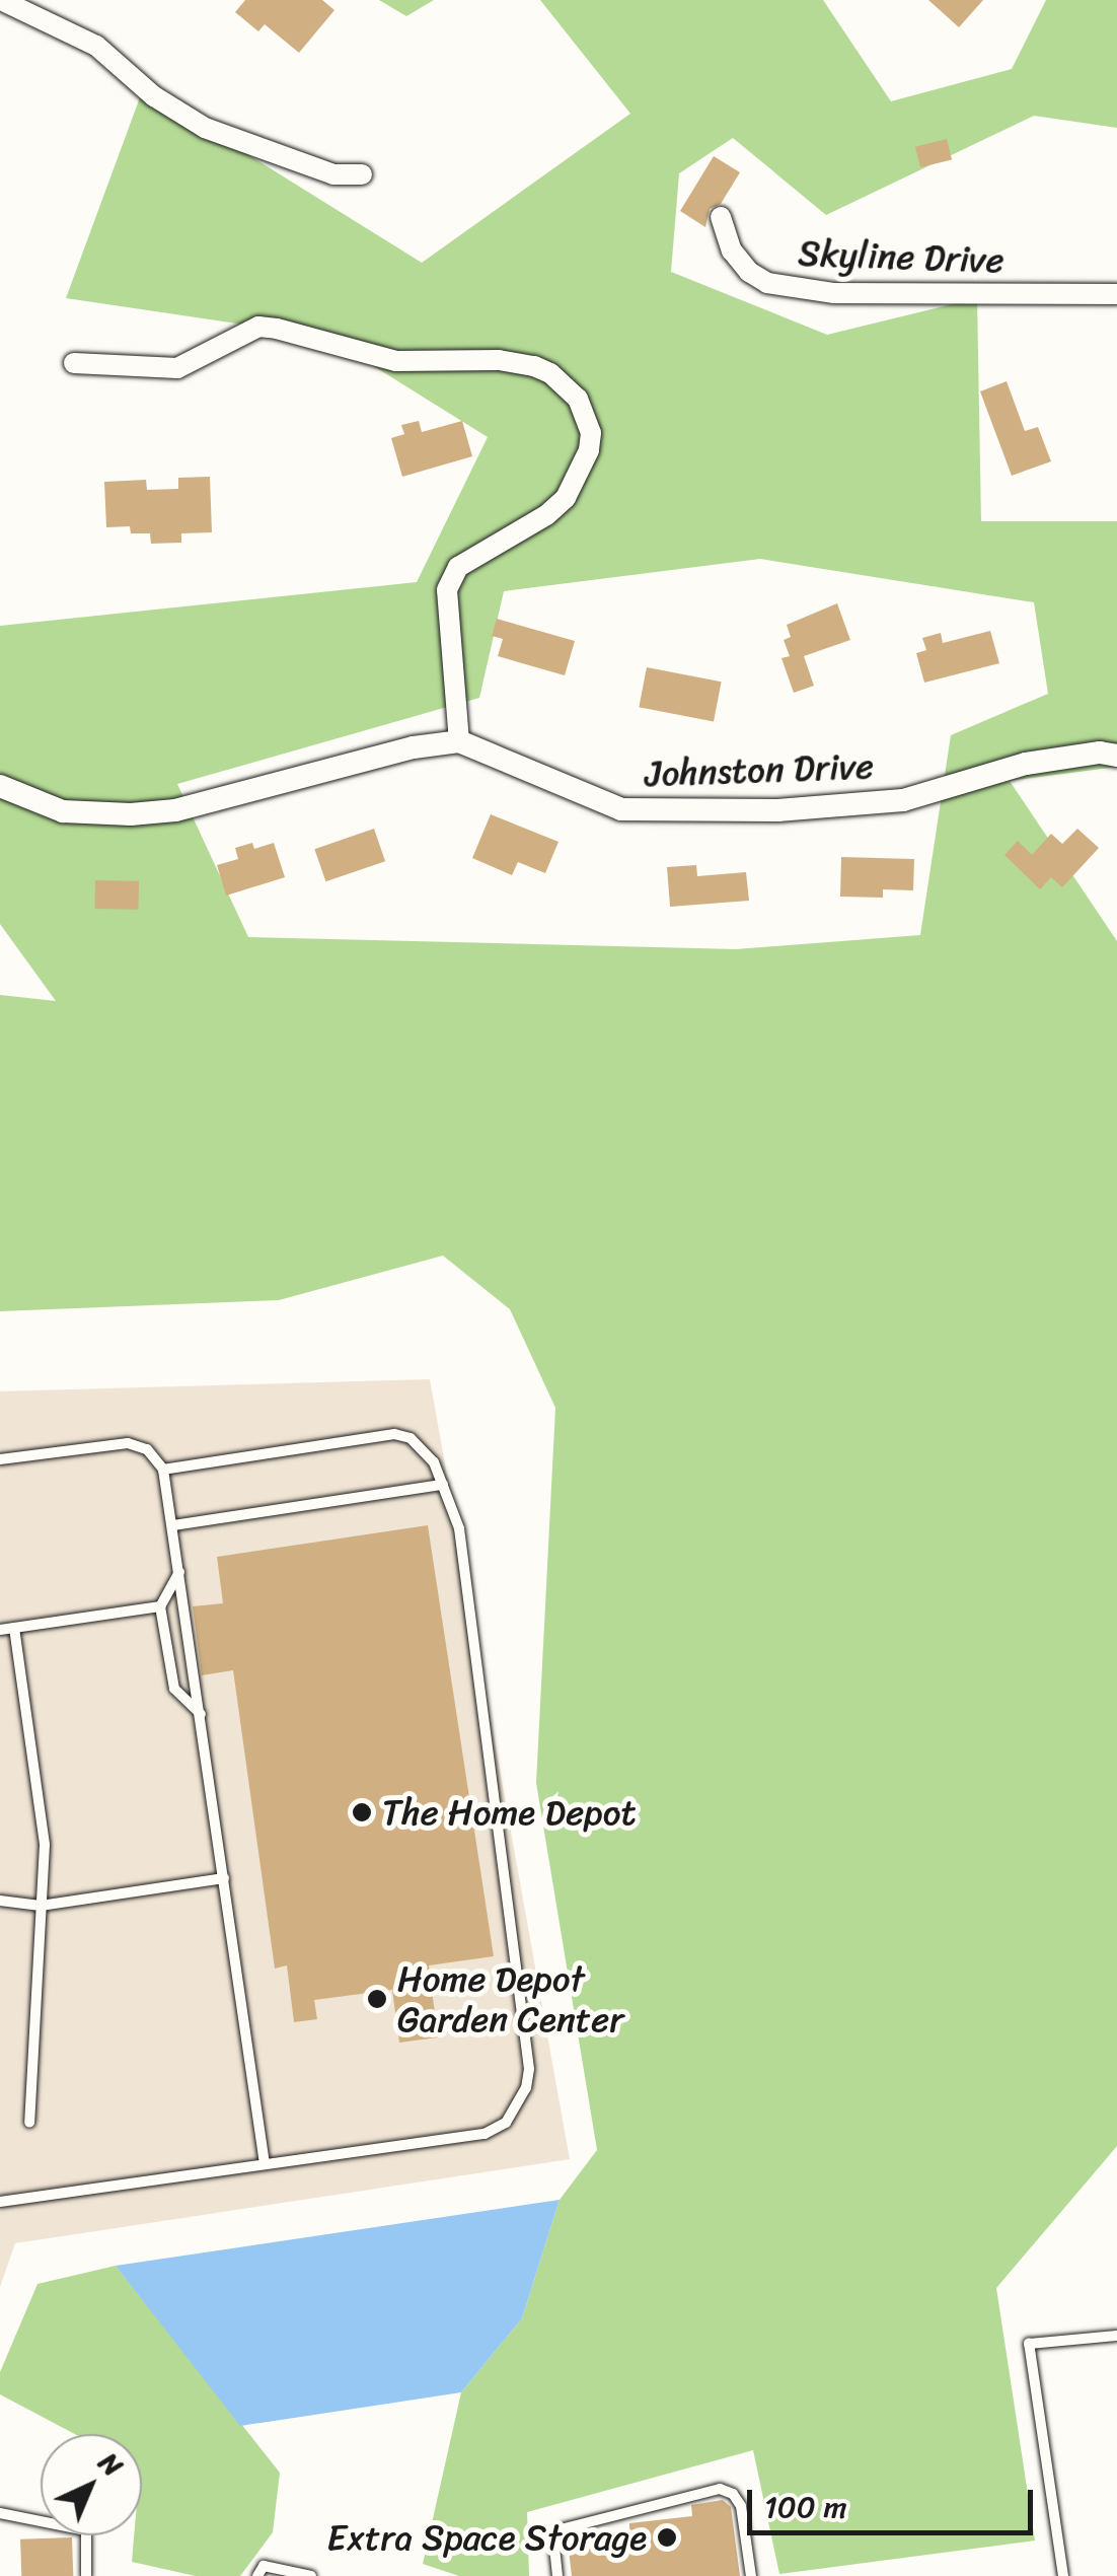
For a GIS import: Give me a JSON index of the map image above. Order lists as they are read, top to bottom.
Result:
{
  "streets": {
    "street": ["Skyline Drive", "Johnston Drive"]
  },
  "places": ["The Home Depot", "Home Depot Garden Center", "Extra Space Storage"],
  "scale_bar": "100 m",
  "north": "top right"
}
